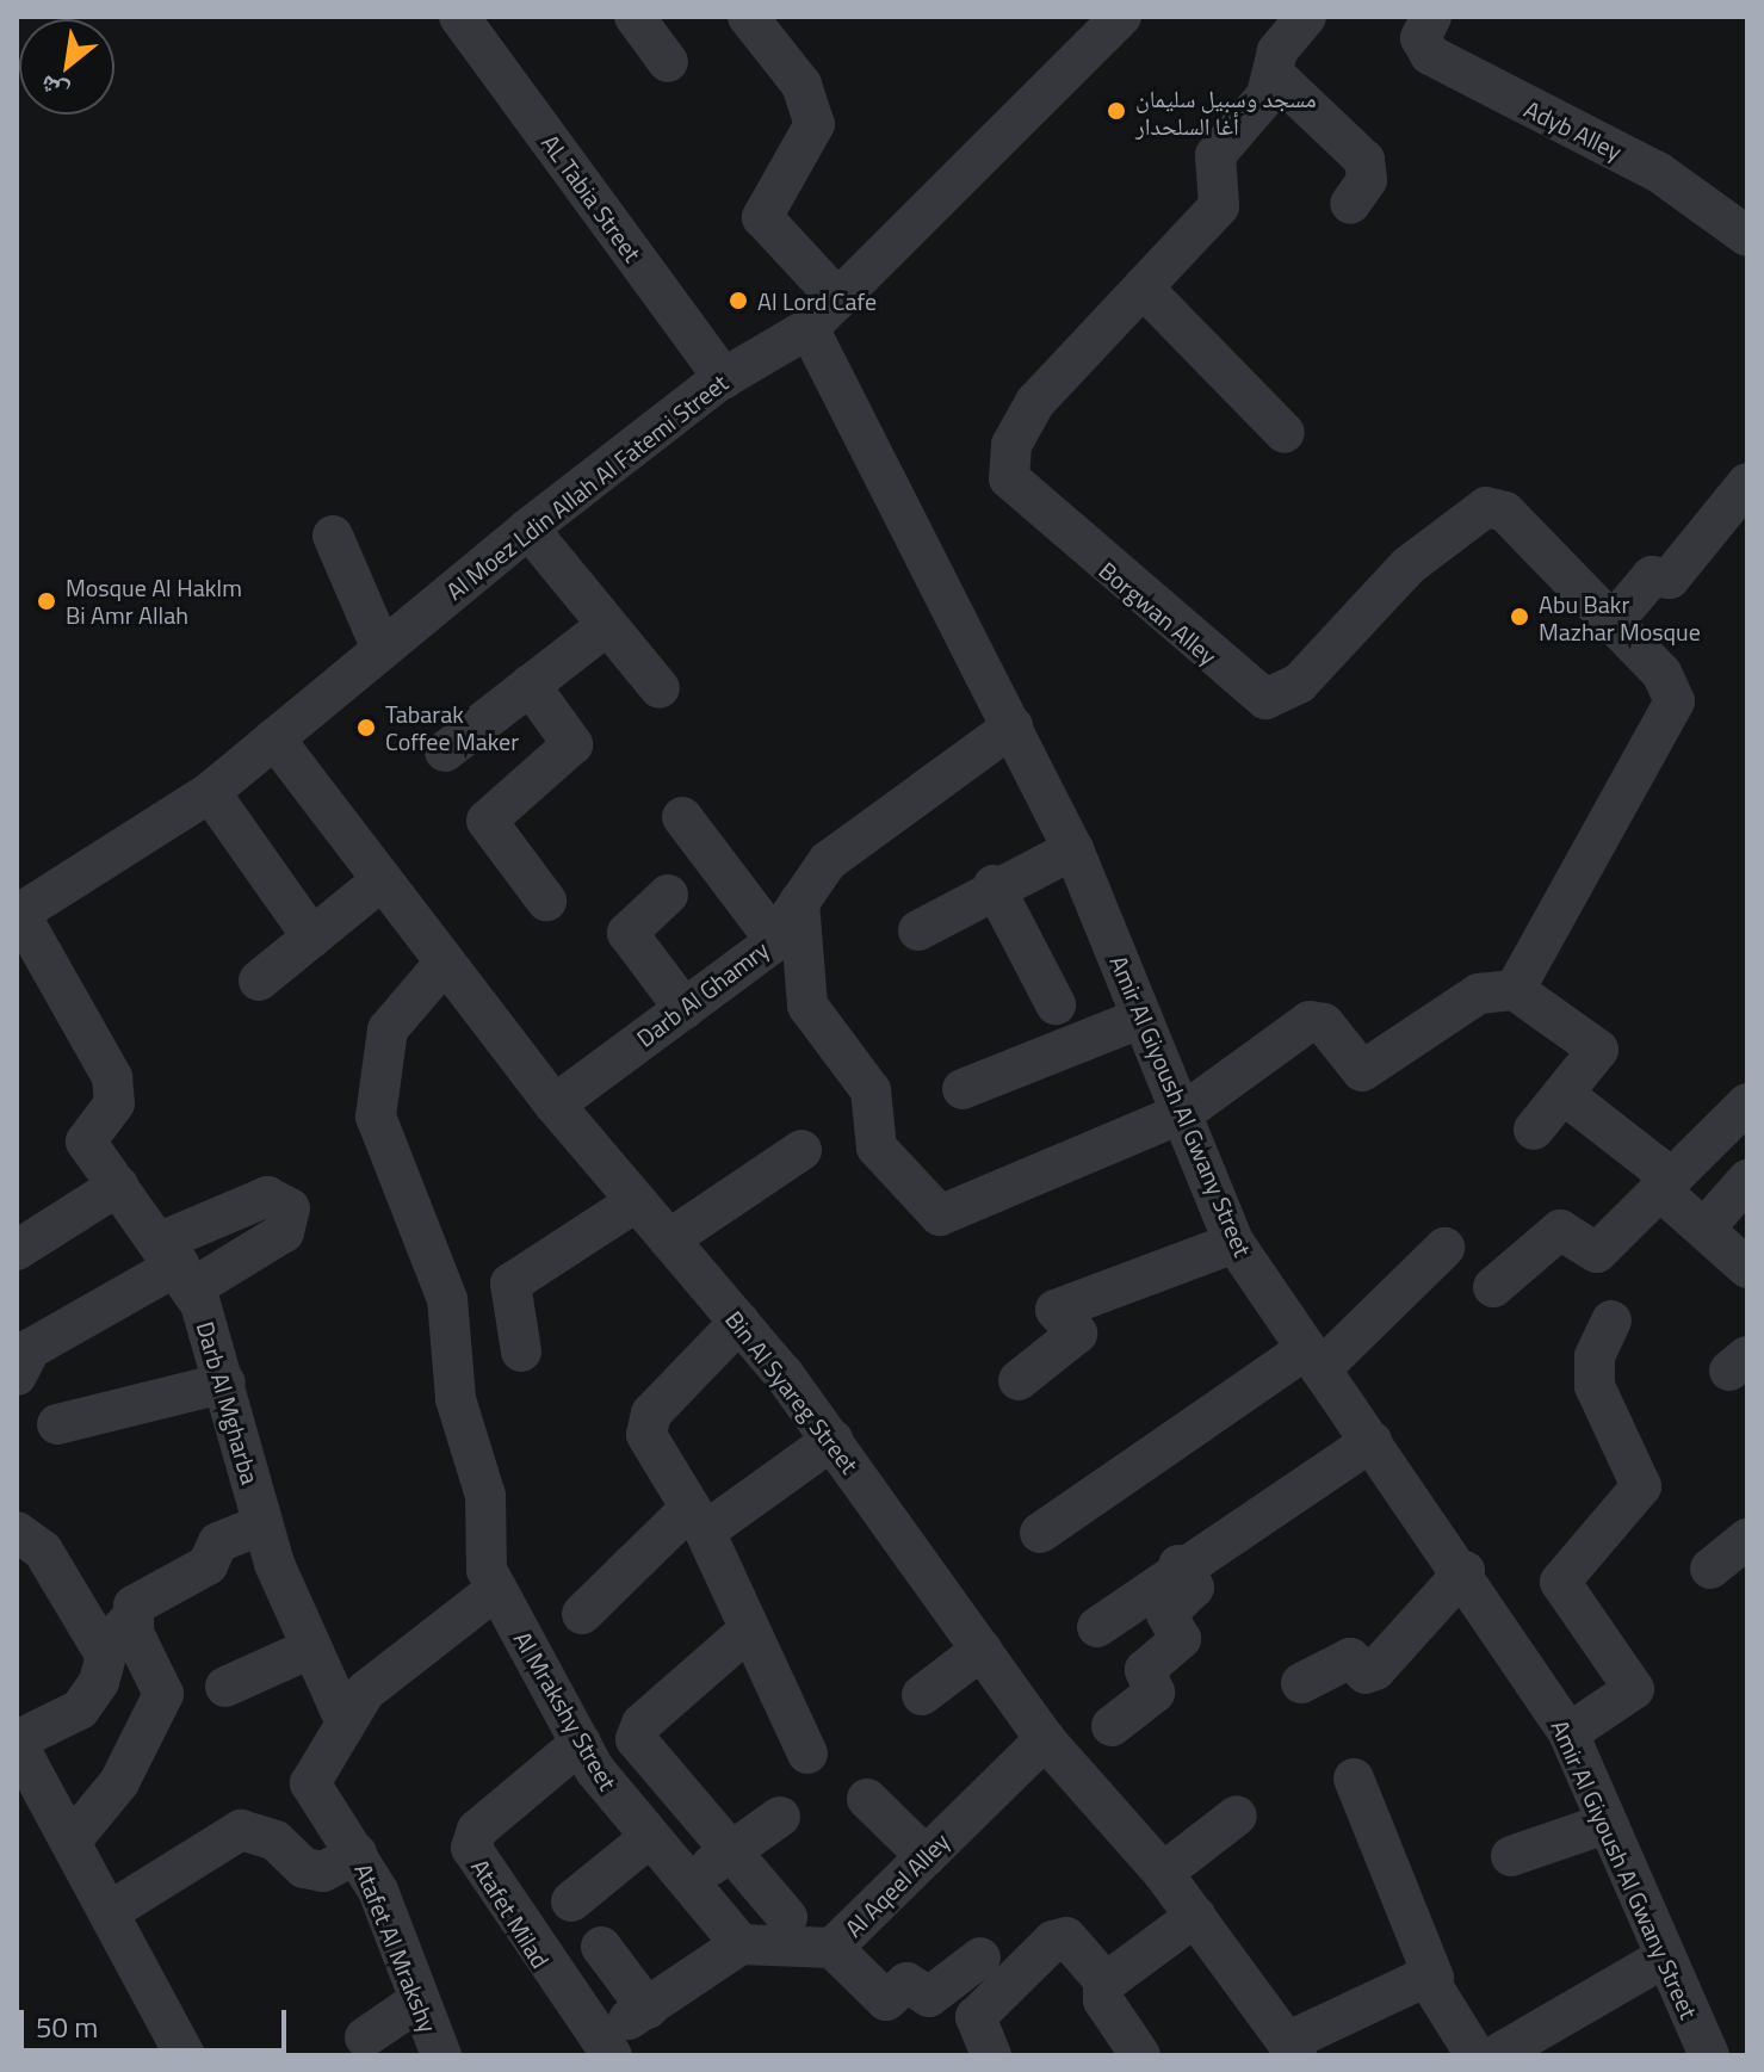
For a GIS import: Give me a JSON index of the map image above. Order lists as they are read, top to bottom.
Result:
{
  "streets": {
    "street": [
      "Adyb Alley",
      "AL Tabia Street",
      "Al Moez Ldin Allah Al Fatemi Street",
      "Borgwan Alley",
      "Darb Al Ghamry",
      "Amir Al Giyoush Al Gwany Street",
      "Bin Al Syareg Street",
      "Darb Al Mgharba",
      "Al Mrakshy Street",
      "Al Aqeel Alley",
      "Atafet Milad",
      "Atafet Al Mrakshy"
    ]
  },
  "crossings": [
    ["AL Tabia Street", "Al Moez Ldin Allah Al Fatemi Street"],
    ["Al Moez Ldin Allah Al Fatemi Street", "Amir Al Giyoush Al Gwany Street"],
    ["Al Moez Ldin Allah Al Fatemi Street", "Bin Al Syareg Street"],
    ["Al Moez Ldin Allah Al Fatemi Street", "Darb Al Mgharba"],
    ["Darb Al Ghamry", "Amir Al Giyoush Al Gwany Street"],
    ["Darb Al Ghamry", "Bin Al Syareg Street"],
    ["Bin Al Syareg Street", "Al Mrakshy Street"],
    ["Bin Al Syareg Street", "Al Aqeel Alley"],
    ["Darb Al Mgharba", "Atafet Al Mrakshy"],
    ["Al Mrakshy Street", "Al Aqeel Alley"],
    ["Al Mrakshy Street", "Atafet Milad"],
    ["Al Mrakshy Street", "Atafet Al Mrakshy"]
  ],
  "places": [
    "مسجد وسبيل سليمان أغا السلحدار",
    "Al Lord Cafe",
    "Mosque Al HakIm Bi Amr Allah",
    "Abu Bakr Mazhar Mosque",
    "Tabarak Coffee Maker"
  ],
  "scale_bar": "50 m",
  "north": "bottom left"
}
